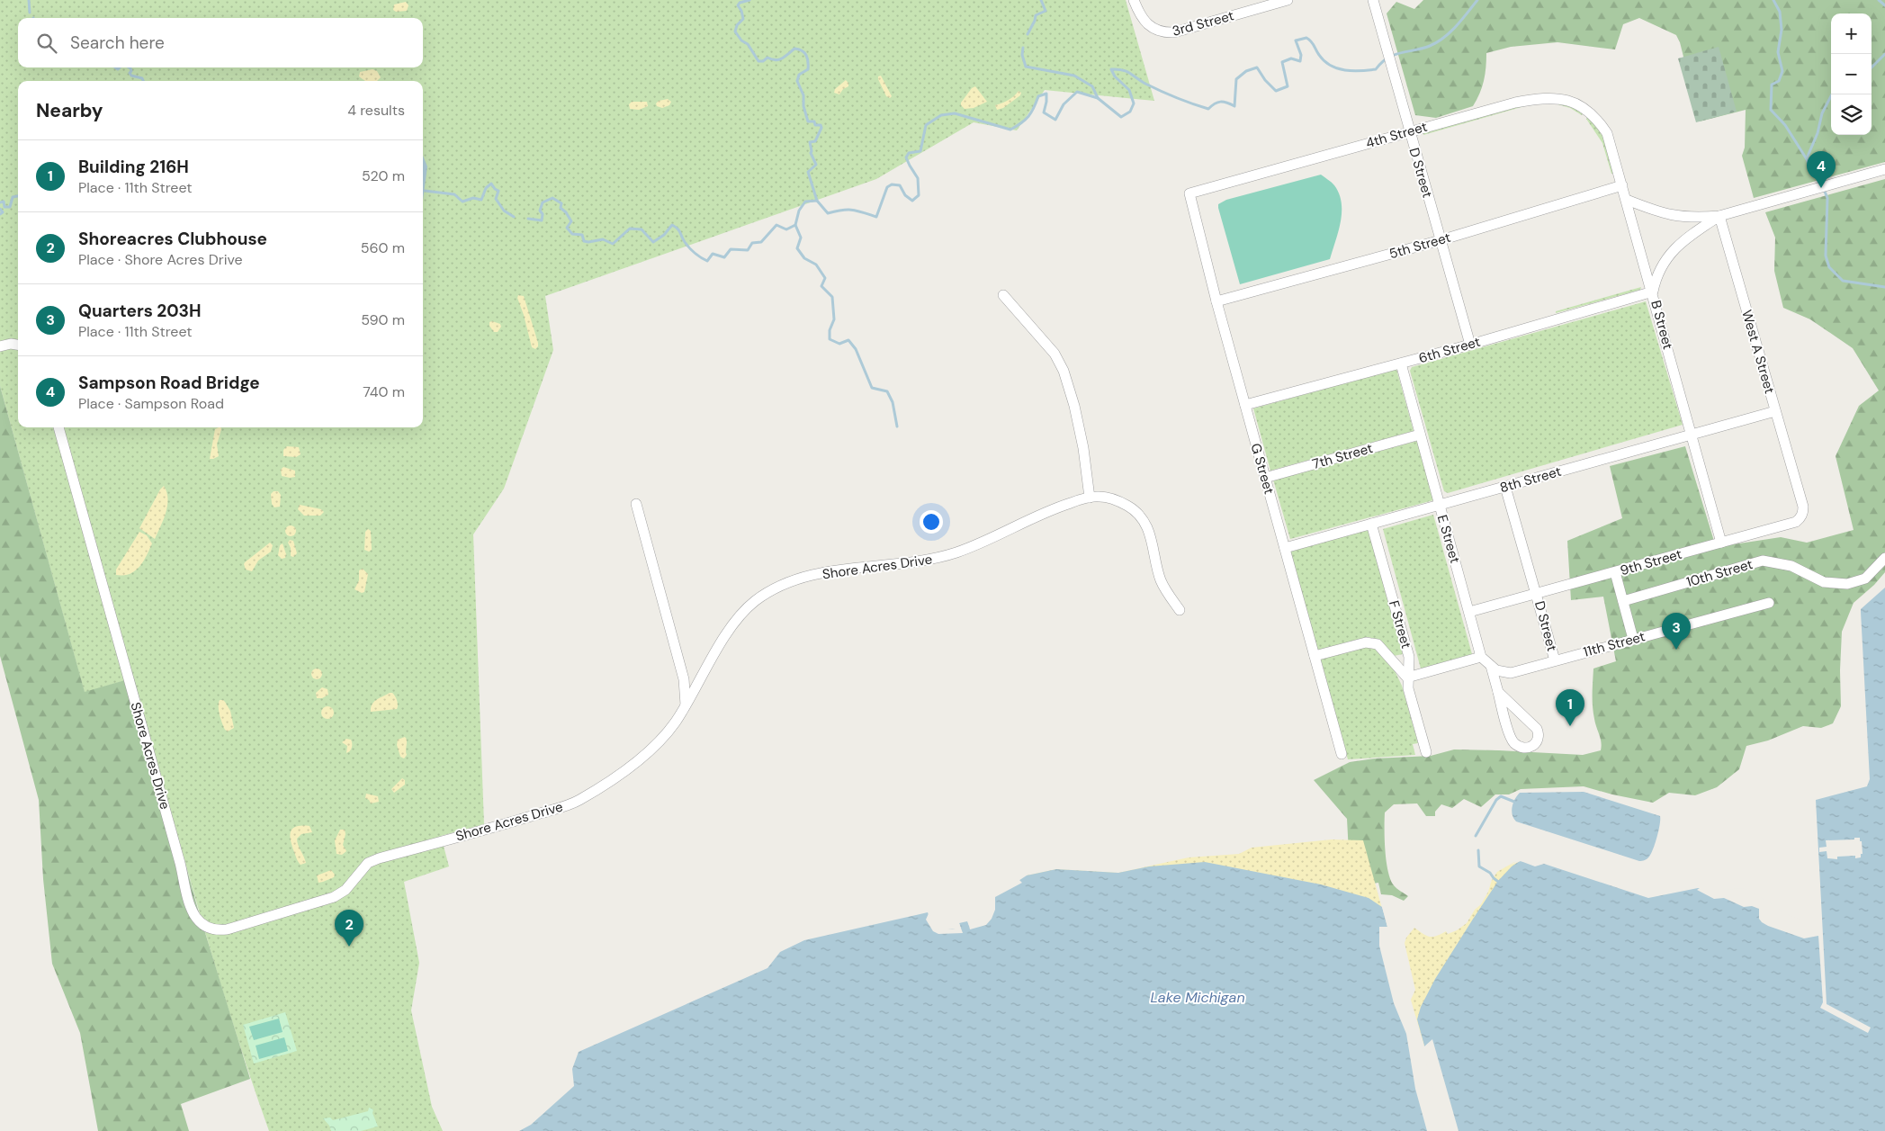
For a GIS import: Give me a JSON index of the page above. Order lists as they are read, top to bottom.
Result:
{
  "streets": {
    "street": [
      "3rd Street",
      "4th Street",
      "D Street",
      "5th Street",
      "B Street",
      "6th Street",
      "West A Street",
      "7th Street",
      "G Street",
      "8th Street",
      "E Street",
      "9th Street",
      "Shore Acres Drive",
      "10th Street",
      "F Street",
      "11th Street"
    ]
  },
  "crossings": [
    ["4th Street", "D Street"],
    ["4th Street", "B Street"],
    ["4th Street", "G Street"],
    ["D Street", "5th Street"],
    ["D Street", "6th Street"],
    ["D Street", "8th Street"],
    ["D Street", "9th Street"],
    ["D Street", "11th Street"],
    ["5th Street", "B Street"],
    ["5th Street", "G Street"],
    ["B Street", "6th Street"],
    ["B Street", "8th Street"],
    ["B Street", "9th Street"],
    ["6th Street", "G Street"],
    ["6th Street", "E Street"],
    ["West A Street", "8th Street"],
    ["West A Street", "9th Street"],
    ["7th Street", "G Street"],
    ["7th Street", "E Street"],
    ["G Street", "8th Street"],
    ["8th Street", "E Street"],
    ["8th Street", "F Street"],
    ["E Street", "9th Street"]
  ],
  "water": ["Lake Michigan"],
  "page": {
    "map_buttons": ["+", "−"],
    "search": "Search here",
    "heading": ["Nearby", "4 results"],
    "list": [
      {
        "mark": "1",
        "name": "Building 216H",
        "note": "Place · 11th Street",
        "value": "520 m"
      },
      {
        "mark": "2",
        "name": "Shoreacres Clubhouse",
        "note": "Place · Shore Acres Drive",
        "value": "560 m"
      },
      {
        "mark": "3",
        "name": "Quarters 203H",
        "note": "Place · 11th Street",
        "value": "590 m"
      },
      {
        "mark": "4",
        "name": "Sampson Road Bridge",
        "note": "Place · Sampson Road",
        "value": "740 m"
      }
    ],
    "pins": [
      "4",
      "3",
      "1",
      "2"
    ]
  }
}
